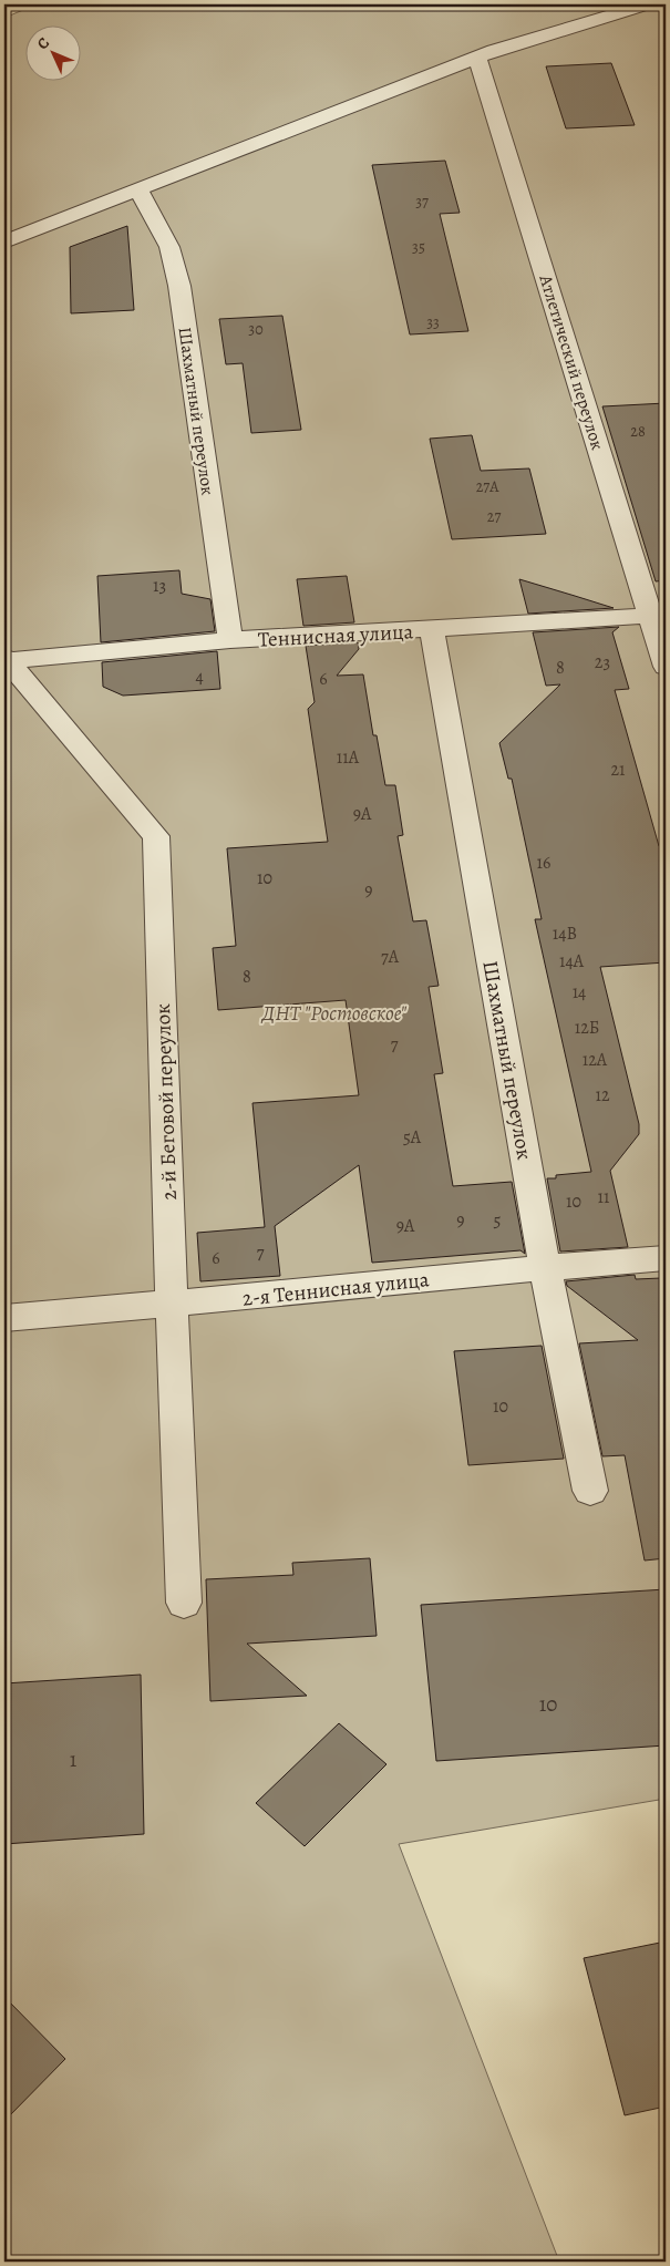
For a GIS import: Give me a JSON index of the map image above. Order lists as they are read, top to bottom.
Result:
{
  "streets": {
    "street": [
      "Атлетический переулок",
      "Шахматный переулок",
      "Теннисная улица",
      "2-й Беговой переулок",
      "2-я Теннисная улица"
    ]
  },
  "crossings": [
    ["Атлетический переулок", "Теннисная улица"],
    ["Шахматный переулок", "Теннисная улица"],
    ["Шахматный переулок", "2-я Теннисная улица"],
    ["Теннисная улица", "2-й Беговой переулок"],
    ["2-й Беговой переулок", "2-я Теннисная улица"]
  ],
  "parks": ["ДНТ \"Ростовское\""],
  "house_numbers": [
    "37",
    "35",
    "33",
    "30",
    "28",
    "27А",
    "27",
    "13",
    "23",
    "8",
    "4",
    "6",
    "11А",
    "21",
    "9А",
    "16",
    "10",
    "9",
    "14В",
    "7А",
    "14А",
    "8",
    "14",
    "12Б",
    "7",
    "12А",
    "12",
    "5А",
    "11",
    "10",
    "9",
    "5",
    "9А",
    "7",
    "6",
    "10",
    "10",
    "1"
  ],
  "north": "top left"
}
